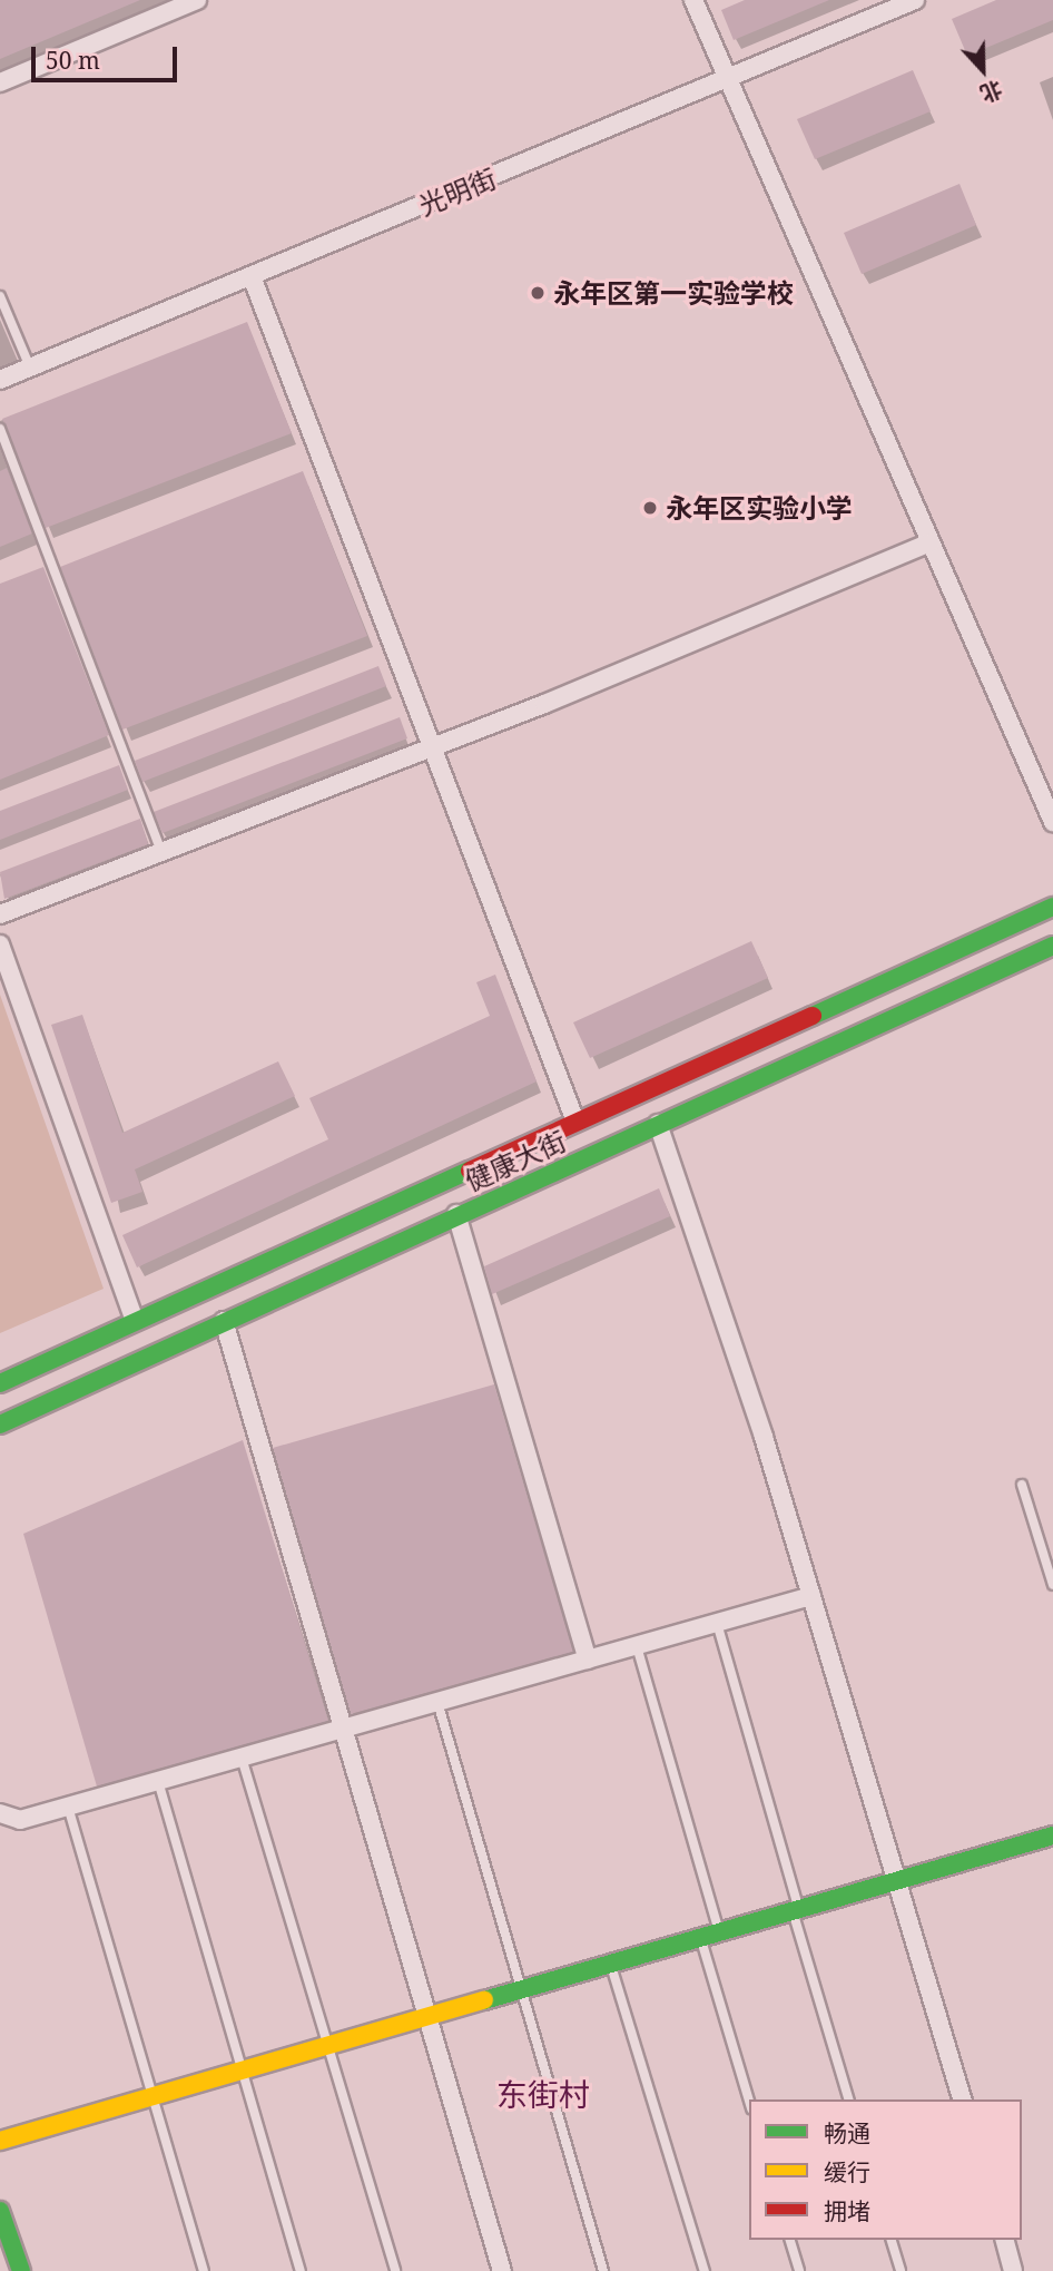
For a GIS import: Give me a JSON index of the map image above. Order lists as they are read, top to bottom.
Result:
{
  "streets": {
    "main road": ["健康大街"],
    "street": ["光明街"]
  },
  "districts": ["东街村"],
  "places": ["永年区第一实验学校", "永年区实验小学"],
  "legend": ["畅通", "缓行", "拥堵"],
  "scale_bar": "50 m",
  "north": "bottom"
}
